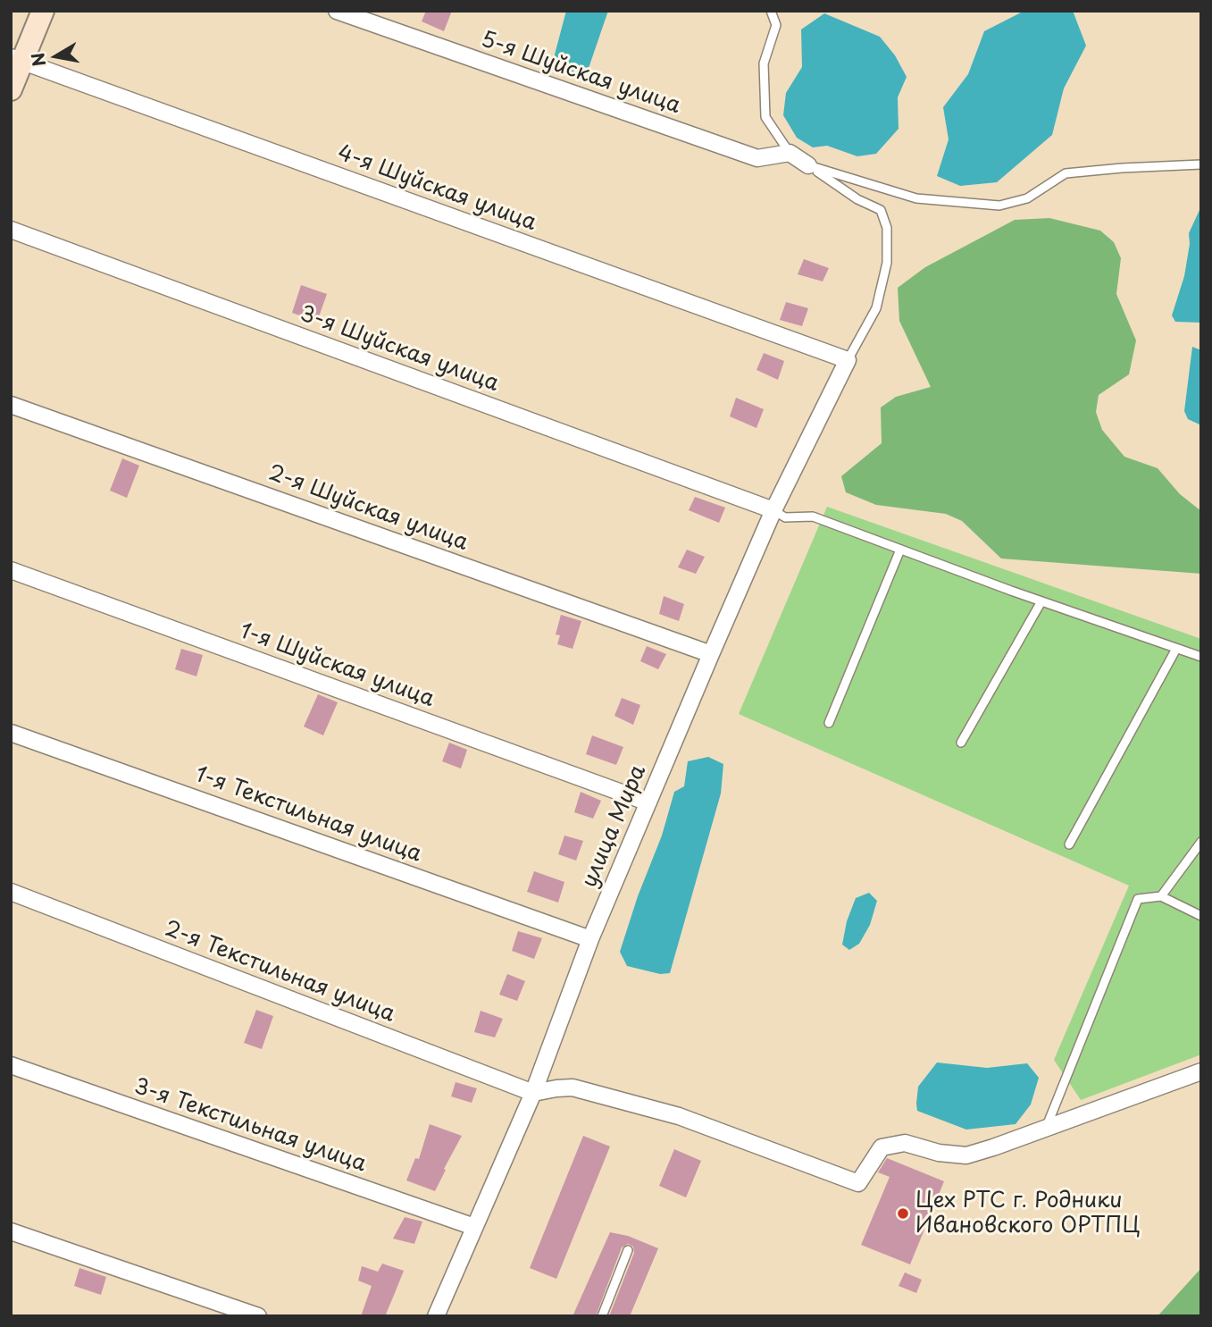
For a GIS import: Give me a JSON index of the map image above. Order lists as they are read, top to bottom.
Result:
{
  "streets": {
    "street": [
      "5-я Шуйская улица",
      "4-я Шуйская улица",
      "3-я Шуйская улица",
      "2-я Шуйская улица",
      "1-я Шуйская улица",
      "1-я Текстильная улица",
      "улица Мира",
      "2-я Текстильная улица",
      "3-я Текстильная улица"
    ]
  },
  "crossings": [
    ["4-я Шуйская улица", "улица Мира"],
    ["3-я Шуйская улица", "улица Мира"],
    ["2-я Шуйская улица", "улица Мира"],
    ["1-я Шуйская улица", "улица Мира"],
    ["1-я Текстильная улица", "улица Мира"],
    ["улица Мира", "2-я Текстильная улица"],
    ["улица Мира", "3-я Текстильная улица"]
  ],
  "places": ["Цех РТС г. Родники Ивановского ОРТПЦ"],
  "north": "left"
}
